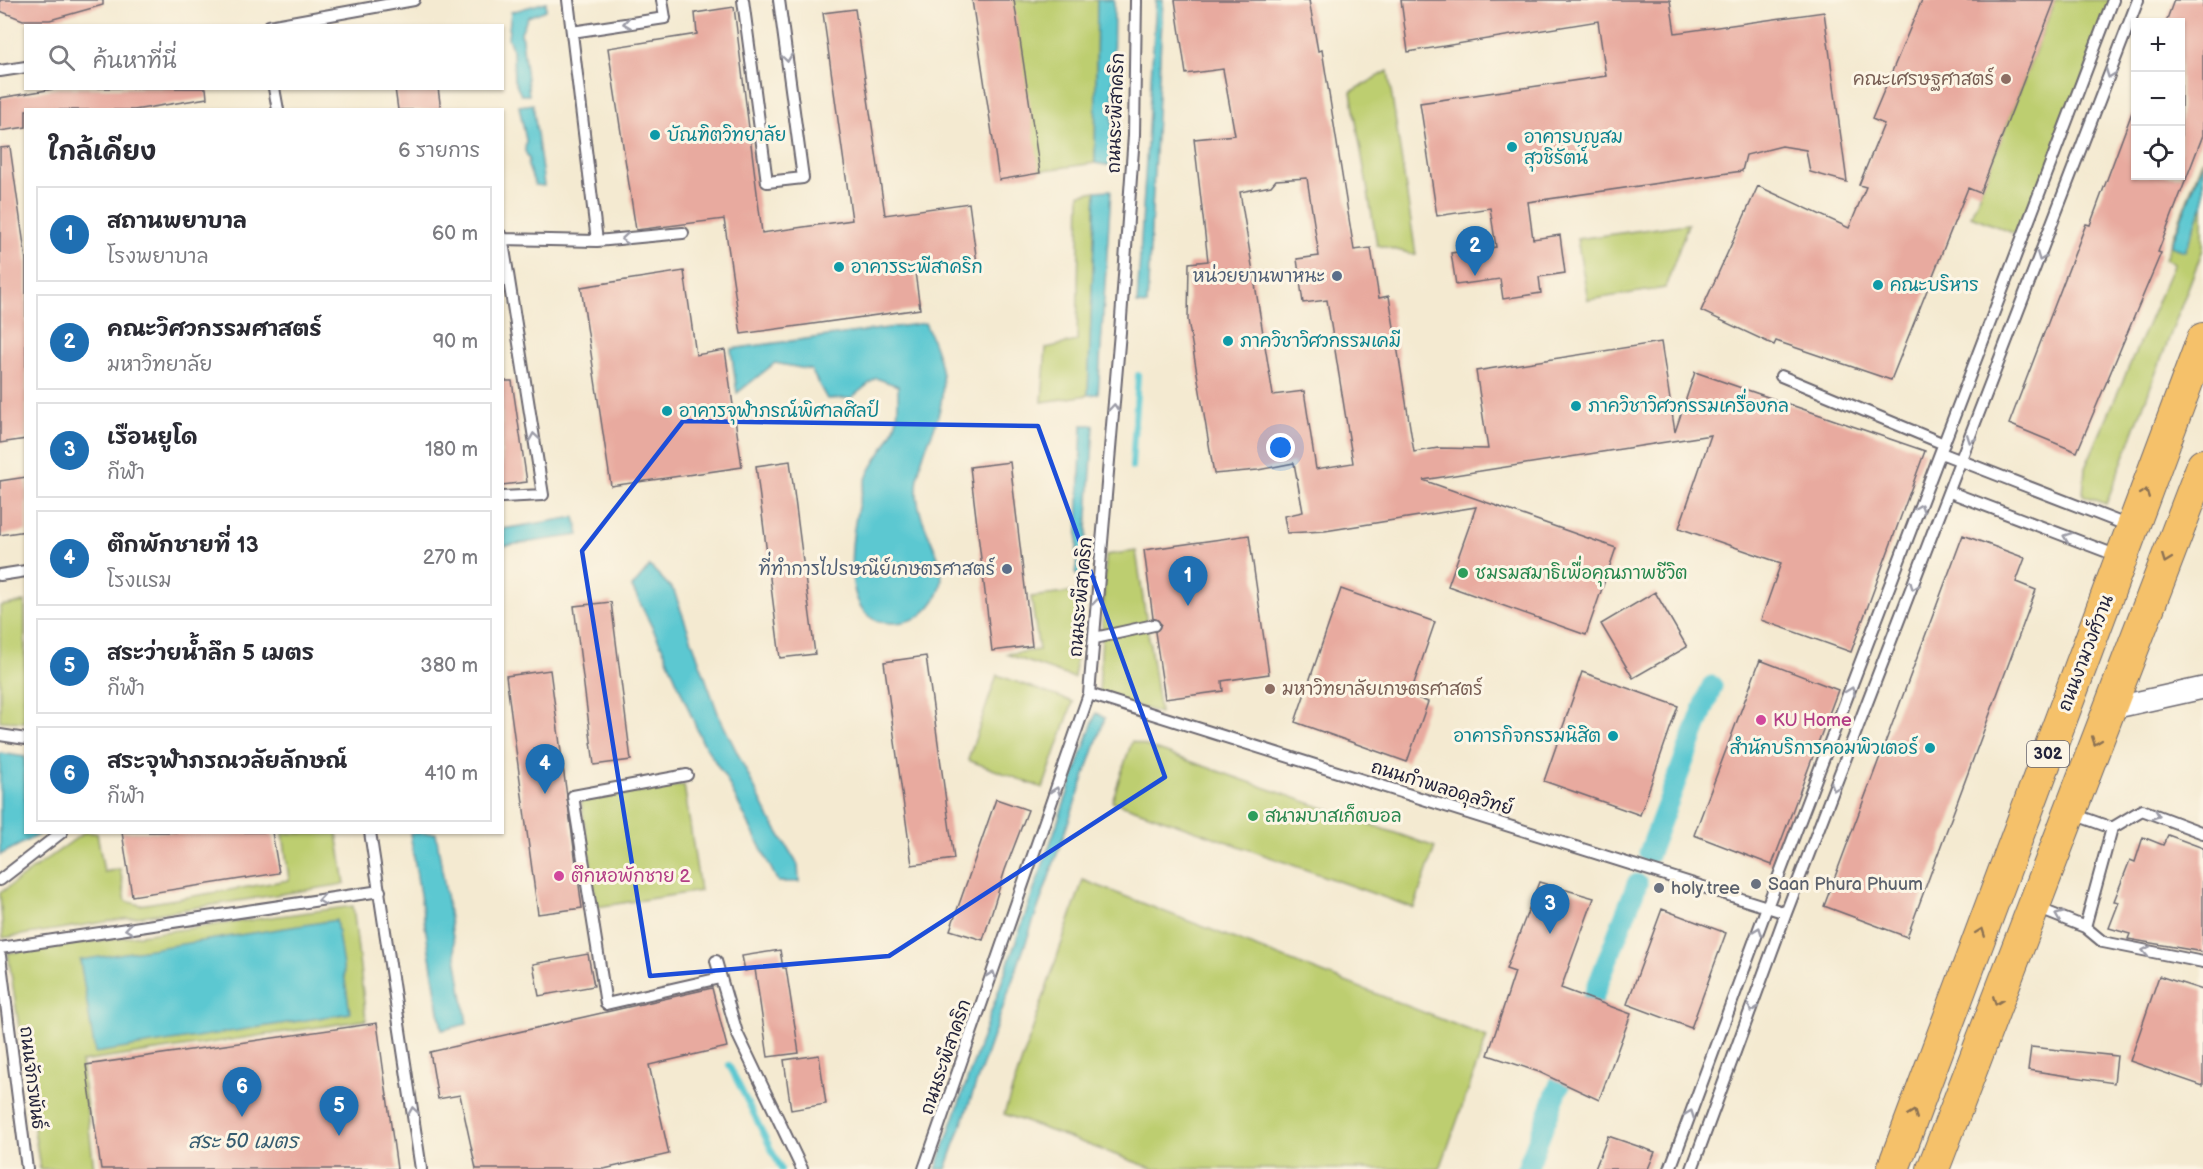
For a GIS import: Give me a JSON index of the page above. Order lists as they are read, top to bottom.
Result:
{
  "streets": {
    "main road": ["ถนนงามวงศ์วาน", "302"],
    "lane": ["ถนนระพีสาคริก", "ถนนกำพลอดุลวิทย์", "ถนนจักรพันธ์"]
  },
  "crossings": [
    ["ถนนระพีสาคริก", "ถนนกำพลอดุลวิทย์"]
  ],
  "one_way": ["ถนนระพีสาคริก"],
  "water": ["สระ 50 เมตร"],
  "places": [
    "คณะเศรษฐศาสตร์",
    "บัณฑิตวิทยาลัย",
    "อาคารบุญสม สุวชิรัตน์",
    "อาคารระพีสาคริก",
    "หน่วยยานพาหนะ",
    "คณะบริหาร",
    "ภาควิชาวิศวกรรมเคมี",
    "ภาควิชาวิศวกรรมเครื่องกล",
    "อาคารจุฬาภรณ์พิศาลศิลป์",
    "ที่ทำการไปรษณีย์เกษตรศาสตร์",
    "ชมรมสมาธิเพื่อคุณภาพชีวิต",
    "มหาวิทยาลัยเกษตรศาสตร์",
    "KU Home",
    "อาคารกิจกรรมนิสิต",
    "สำนักบริการคอมพิวเตอร์",
    "สนามบาสเก็ตบอล",
    "ตึกหอพักชาย 2",
    "Saan Phura Phuum",
    "holy tree"
  ],
  "page": {
    "map_buttons": ["+", "−"],
    "search": "ค้นหาที่นี่",
    "heading": ["ใกล้เคียง", "6 รายการ"],
    "list": [
      {
        "mark": "1",
        "name": "สถานพยาบาล",
        "note": "โรงพยาบาล",
        "value": "60 m"
      },
      {
        "mark": "2",
        "name": "คณะวิศวกรรมศาสตร์",
        "note": "มหาวิทยาลัย",
        "value": "90 m"
      },
      {
        "mark": "3",
        "name": "เรือนยูโด",
        "note": "กีฬา",
        "value": "180 m"
      },
      {
        "mark": "4",
        "name": "ตึกพักชายที่ 13",
        "note": "โรงแรม",
        "value": "270 m"
      },
      {
        "mark": "5",
        "name": "สระว่ายน้ำลึก 5 เมตร",
        "note": "กีฬา",
        "value": "380 m"
      },
      {
        "mark": "6",
        "name": "สระจุฬาภรณวลัยลักษณ์",
        "note": "กีฬา",
        "value": "410 m"
      }
    ],
    "pins": [
      "2",
      "1",
      "4",
      "3",
      "6",
      "5"
    ]
  }
}
